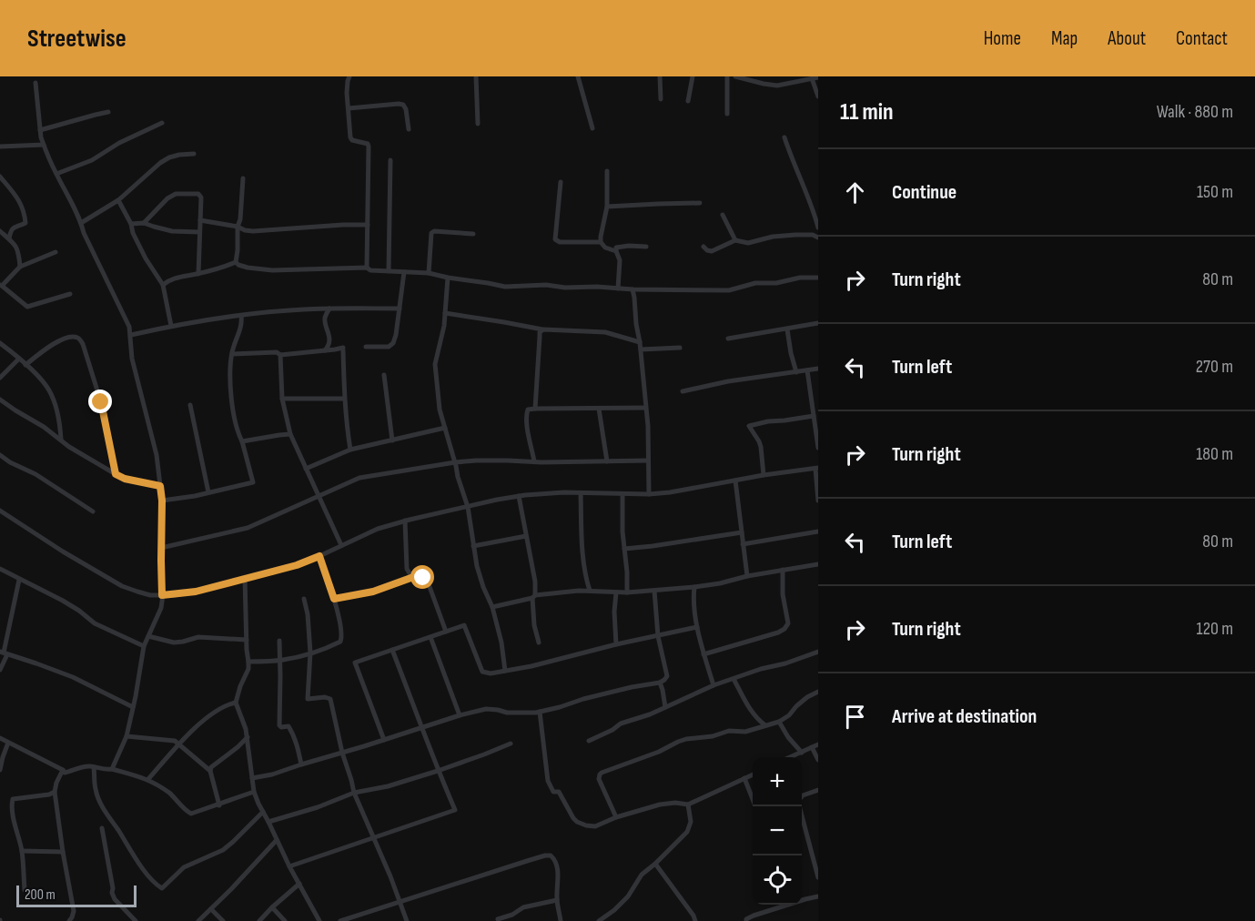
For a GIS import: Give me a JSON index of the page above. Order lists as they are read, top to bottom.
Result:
{
  "scale_bar": "200 m",
  "page": {
    "header": "Streetwise",
    "nav": [
      "Home",
      "Map",
      "About",
      "Contact"
    ],
    "heading": ["11 min", "Walk · 880 m"],
    "list": [
      ["Continue", "150 m"],
      ["Turn right", "80 m"],
      ["Turn left", "270 m"],
      ["Turn right", "180 m"],
      ["Turn left", "80 m"],
      ["Turn right", "120 m"],
      "Arrive at destination"
    ],
    "map_buttons": ["+", "−"],
    "scale": "200 m"
  }
}
